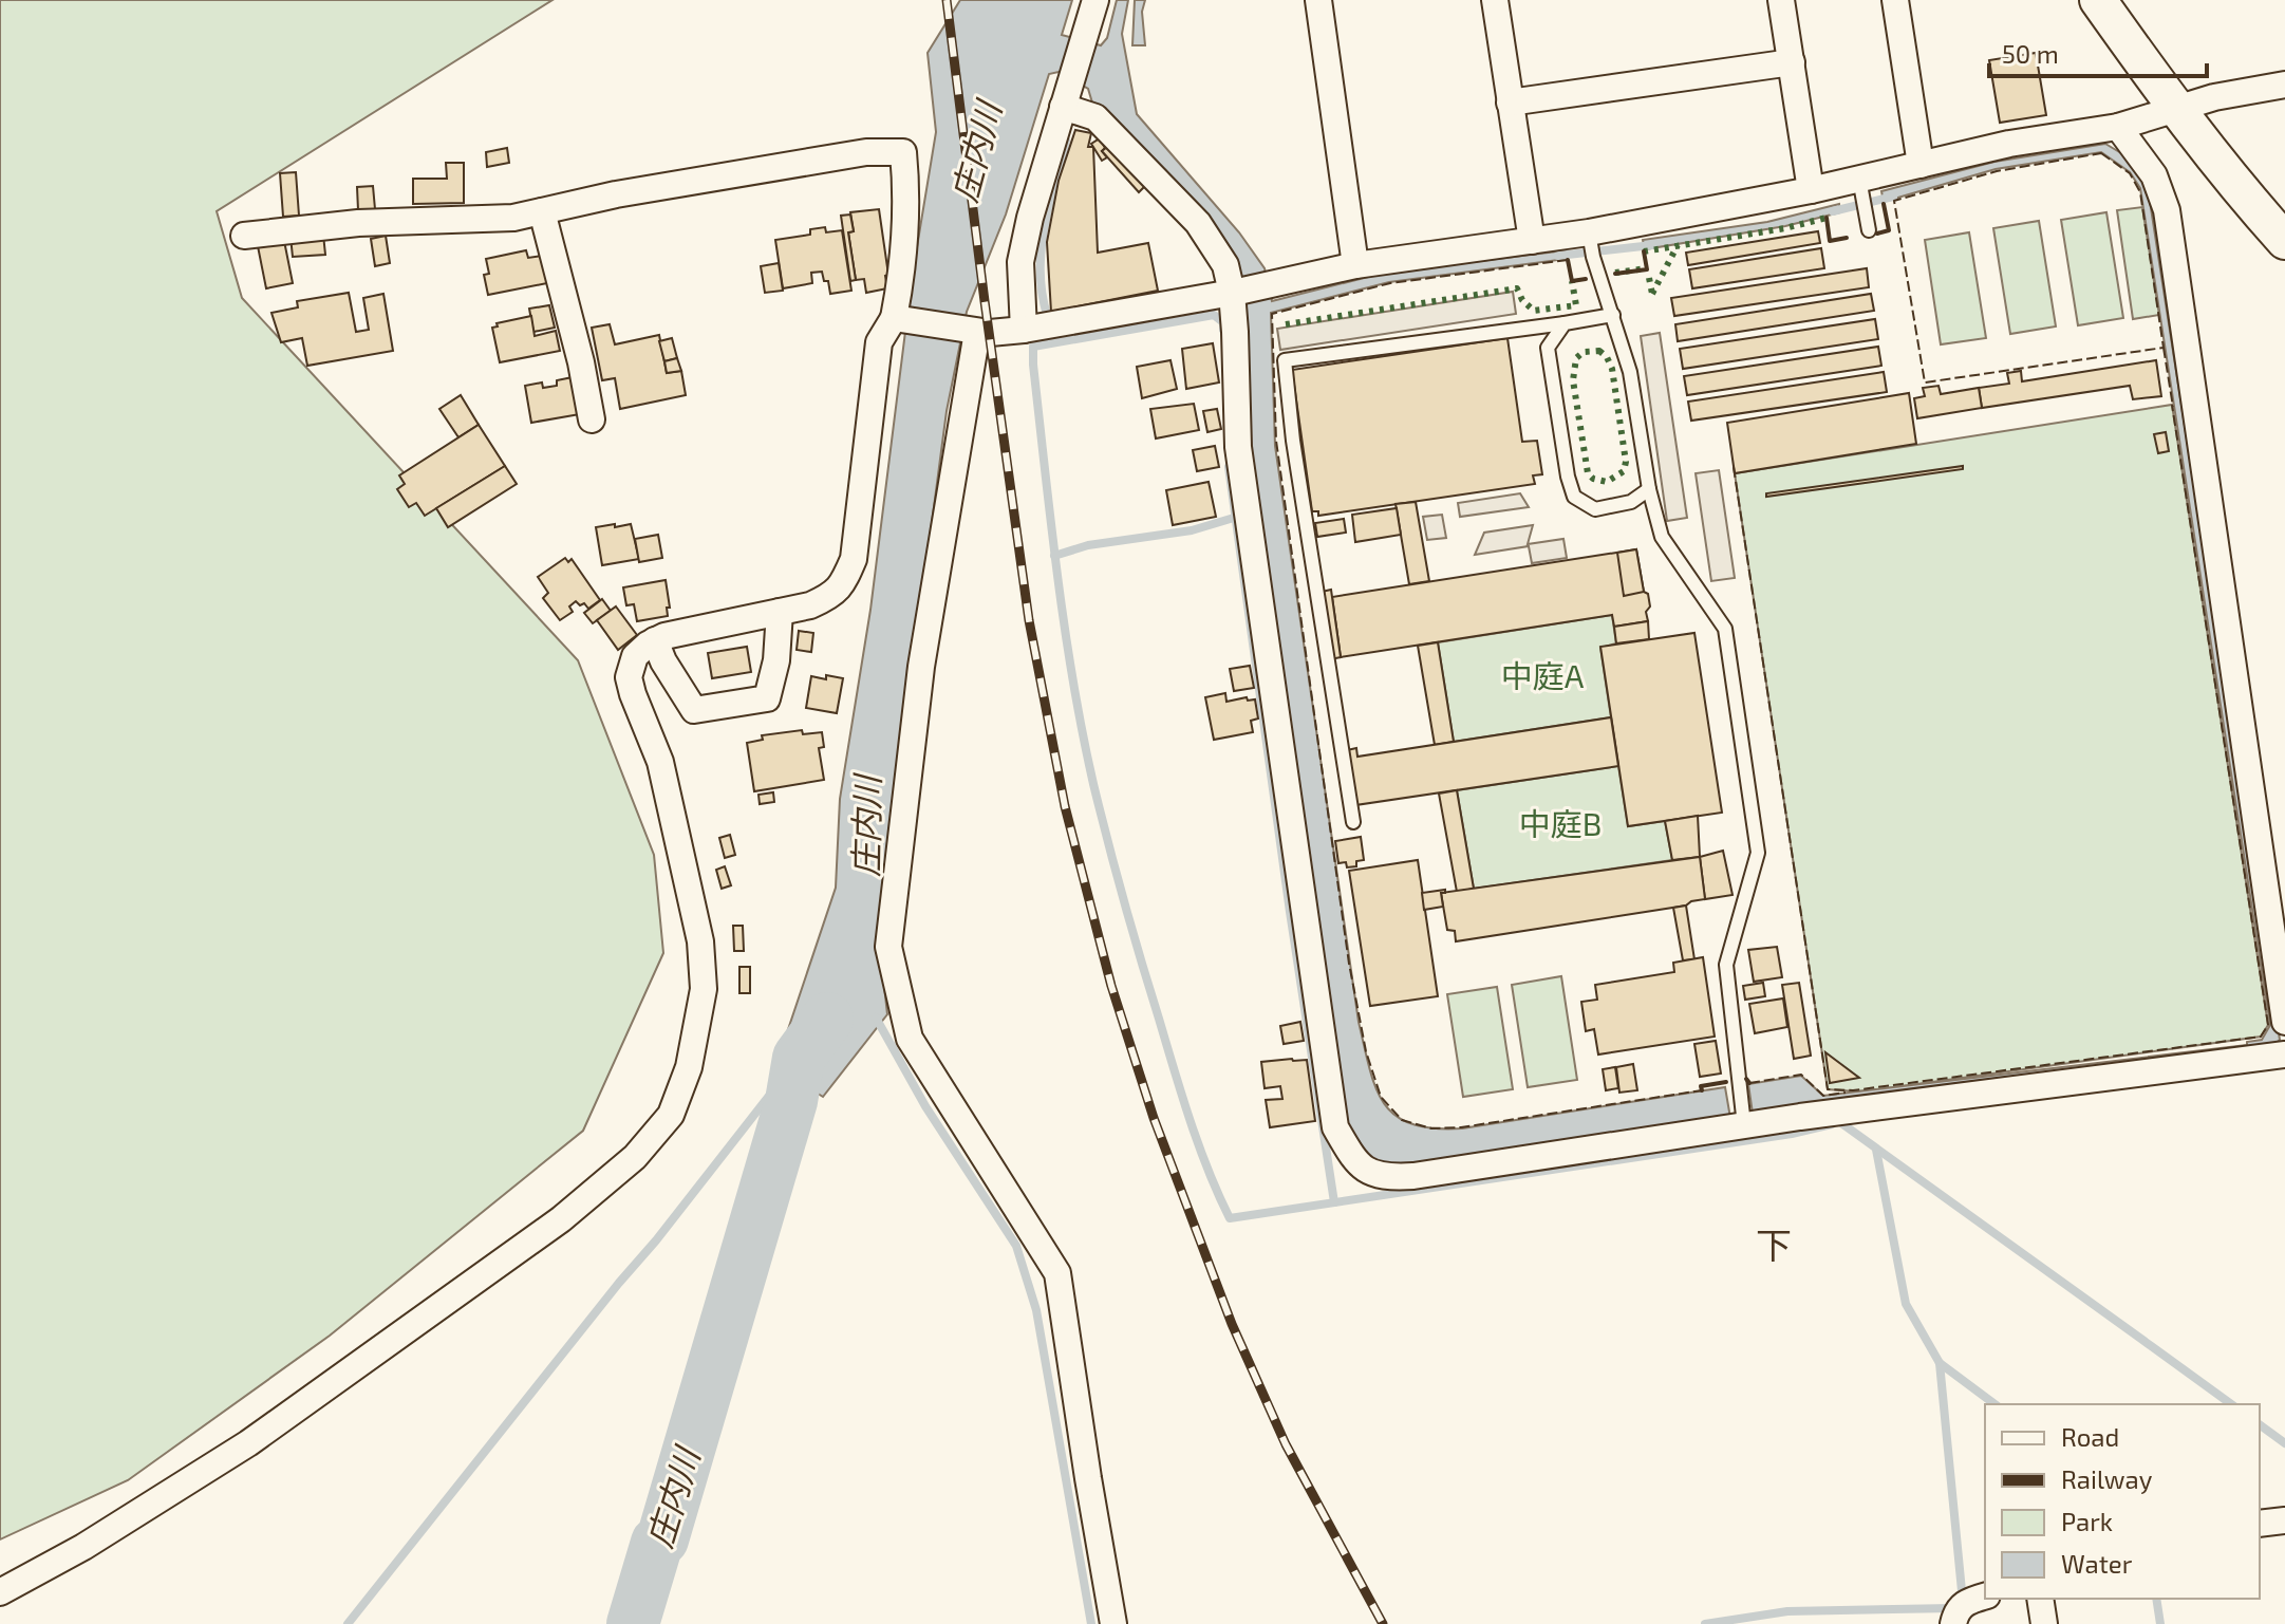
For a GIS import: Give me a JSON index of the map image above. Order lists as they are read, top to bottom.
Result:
{
  "districts": ["下"],
  "water": ["庄内川"],
  "parks": ["中庭A", "中庭B"],
  "legend": [
    "Road",
    "Railway",
    "Park",
    "Water"
  ],
  "scale_bar": "50 m"
}
